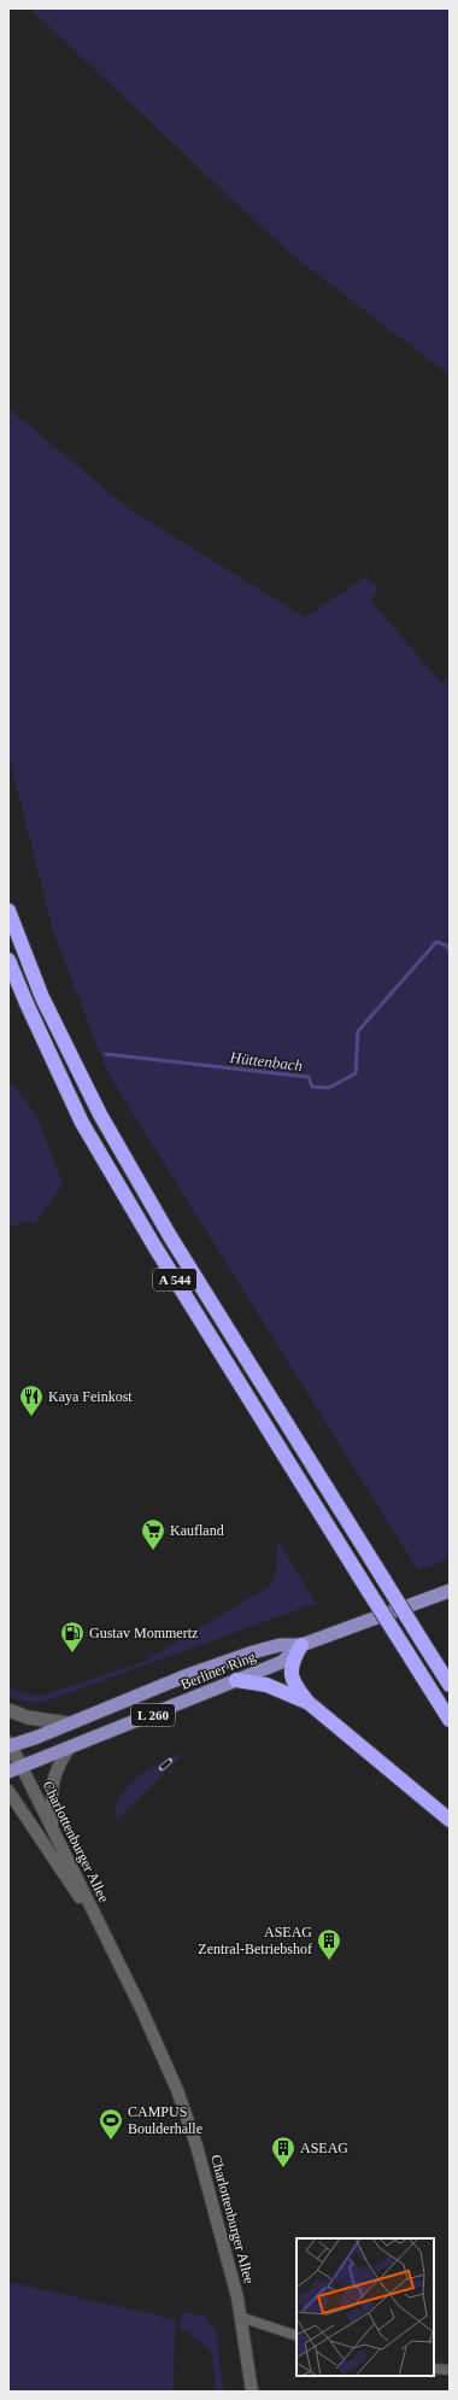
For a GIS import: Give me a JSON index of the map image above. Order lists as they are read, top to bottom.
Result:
{
  "streets": {
    "highway": ["A 544"],
    "main road": ["Berliner Ring", "L 260"],
    "street": ["Charlottenburger Allee"]
  },
  "crossings": [
    ["Berliner Ring", "Charlottenburger Allee"]
  ],
  "water": ["Hüttenbach"],
  "places": {
    "restaurant": ["Kaya Feinkost"],
    "supermarket": ["Kaufland"],
    "fuel station": ["Gustav Mommertz"],
    "building": ["ASEAG Zentral-Betriebshof", "ASEAG"],
    "sports": ["CAMPUS Boulderhalle"]
  }
}
